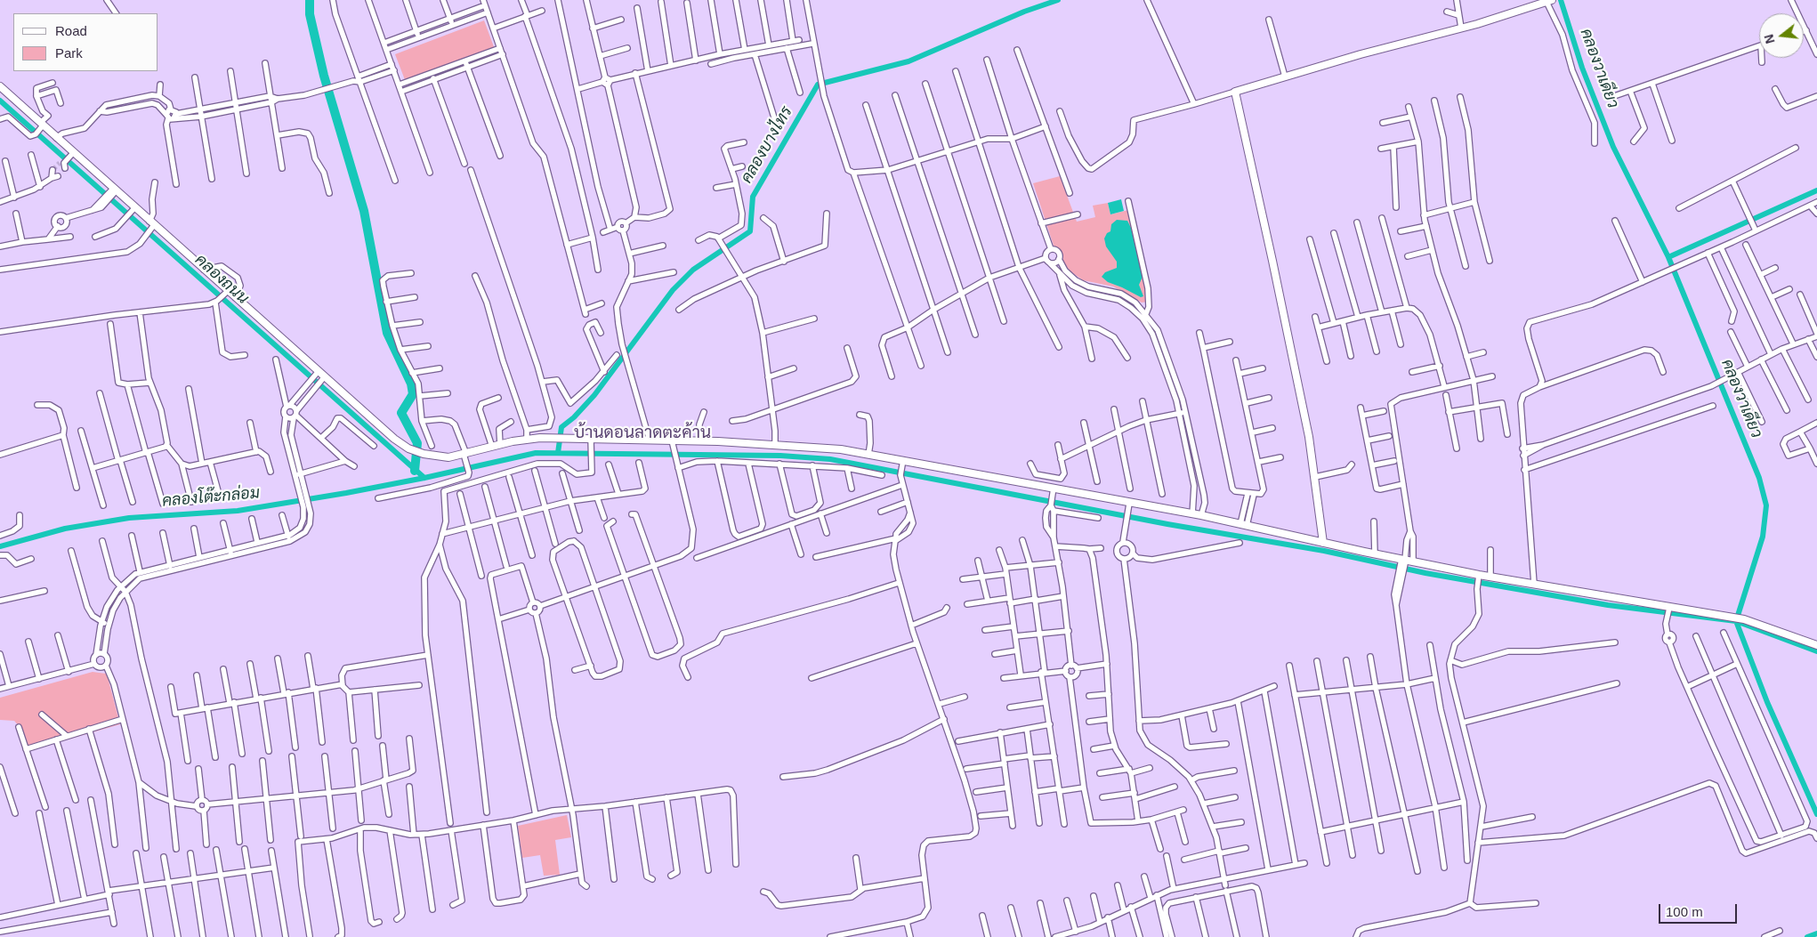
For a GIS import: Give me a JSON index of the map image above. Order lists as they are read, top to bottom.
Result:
{
  "districts": ["บ้านดอนลาดตะค้าน"],
  "water": [
    "คลองวาเดียว",
    "คลองบางไทร",
    "คลองถนน",
    "คลองโต๊ะกล่อม"
  ],
  "legend": ["Road", "Park"],
  "scale_bar": "100 m",
  "north": "left"
}
